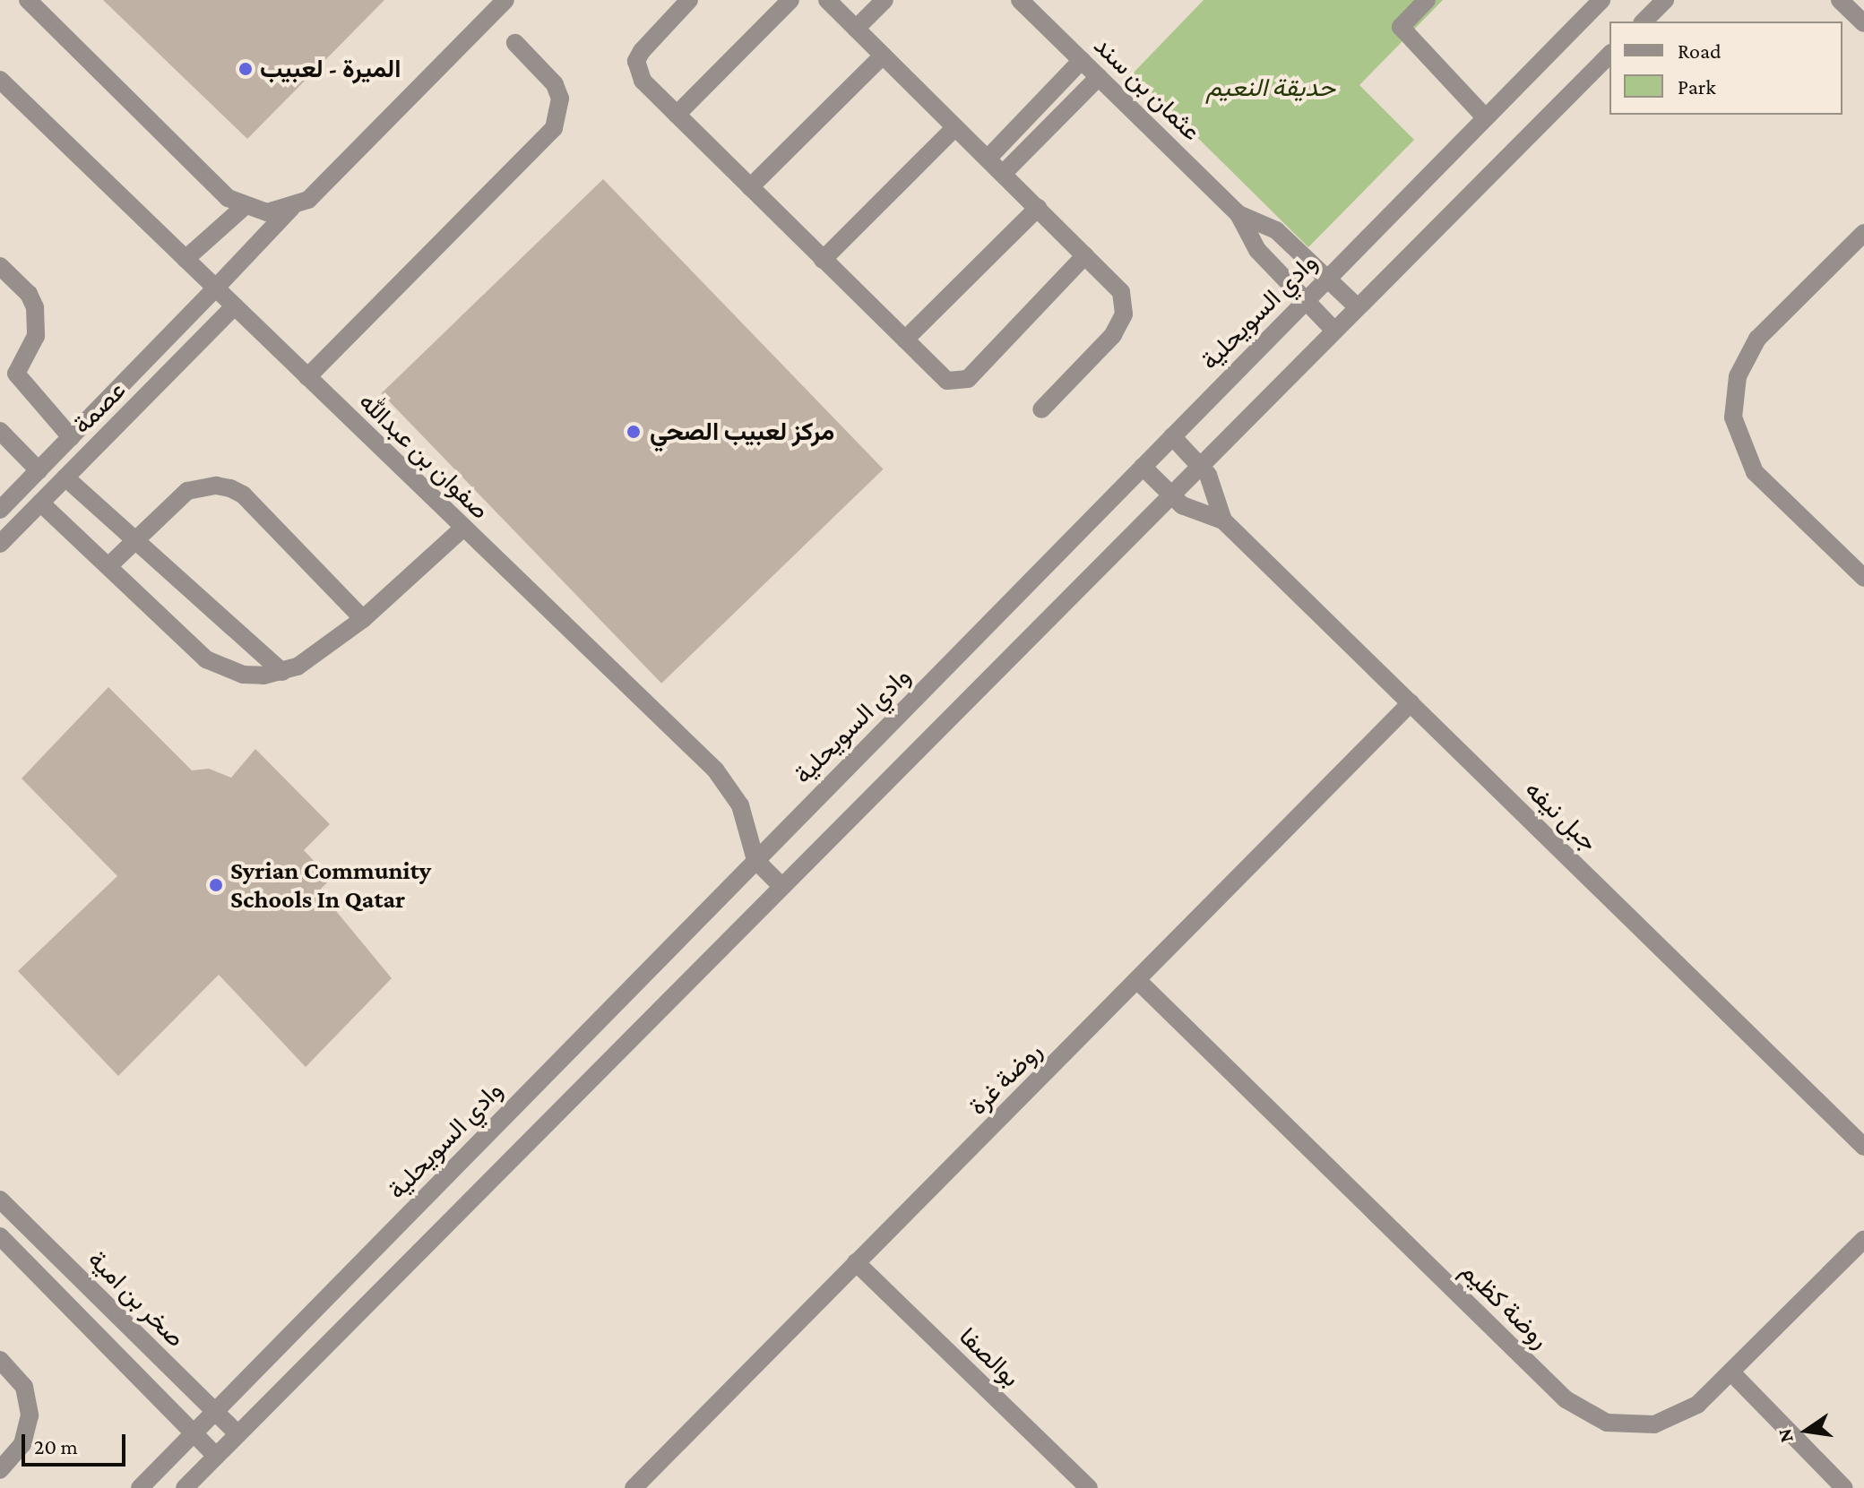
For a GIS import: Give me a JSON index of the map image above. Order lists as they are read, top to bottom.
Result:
{
  "streets": {
    "street": [
      "عثمان بن سند",
      "وادي السويحلية",
      "عصمة",
      "صفوان بن عبدالله",
      "جبل نيفه",
      "روضة غرة",
      "صخر بن امية",
      "روضة كظيم",
      "بوالصفا"
    ]
  },
  "crossings": [
    ["عثمان بن سند", "وادي السويحلية"],
    ["وادي السويحلية", "صفوان بن عبدالله"],
    ["وادي السويحلية", "جبل نيفه"],
    ["وادي السويحلية", "صخر بن امية"],
    ["عصمة", "صفوان بن عبدالله"],
    ["جبل نيفه", "روضة غرة"],
    ["روضة غرة", "روضة كظيم"],
    ["روضة غرة", "بوالصفا"]
  ],
  "parks": ["حديقة النعيم"],
  "places": ["الميرة - لعبيب", "مركز لعبيب الصحي", "Syrian Community Schools In Qatar"],
  "legend": ["Road", "Park"],
  "scale_bar": "20 m",
  "north": "left"
}
